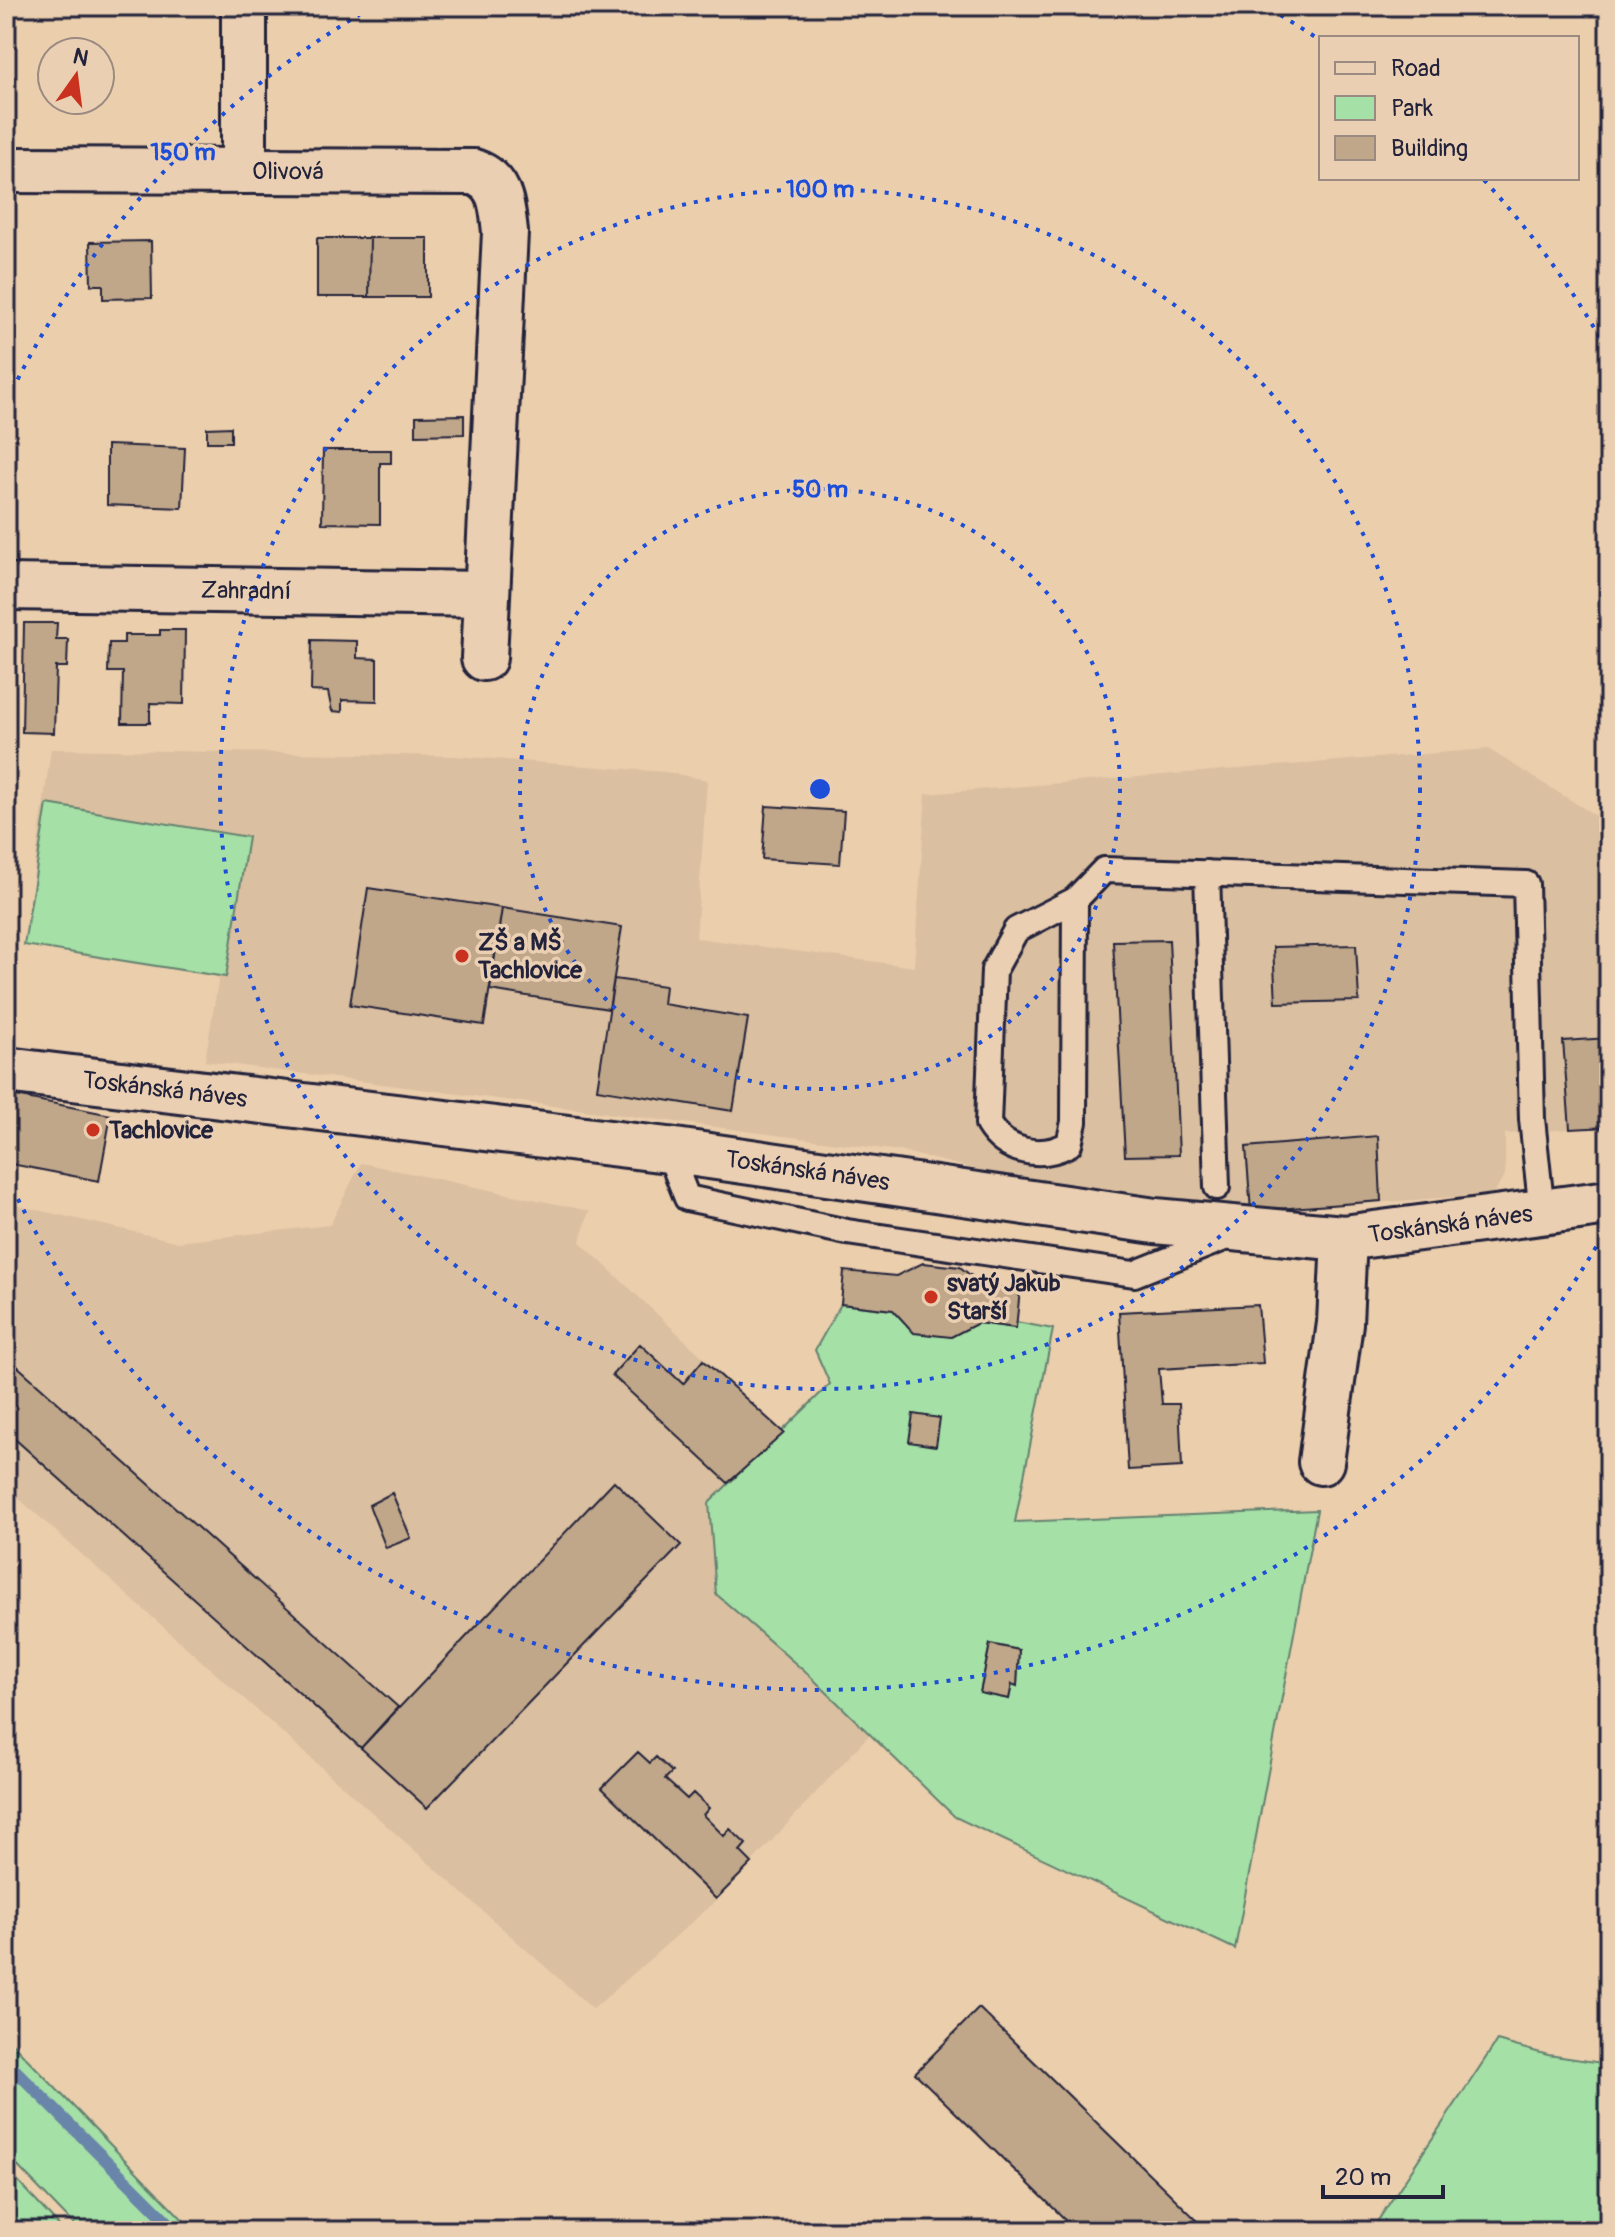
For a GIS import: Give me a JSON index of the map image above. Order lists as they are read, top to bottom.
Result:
{
  "streets": {
    "street": ["Olivová", "Zahradní", "Toskánská náves"]
  },
  "crossings": [
    ["Olivová", "Zahradní"]
  ],
  "places": ["ZŠ a MŠ Tachlovice", "Tachlovice", "svatý Jakub Starší"],
  "legend": ["Road", "Park", "Building"],
  "scale_bar": "20 m",
  "north": "top",
  "rings": ["150 m", "100 m", "50 m"]
}
